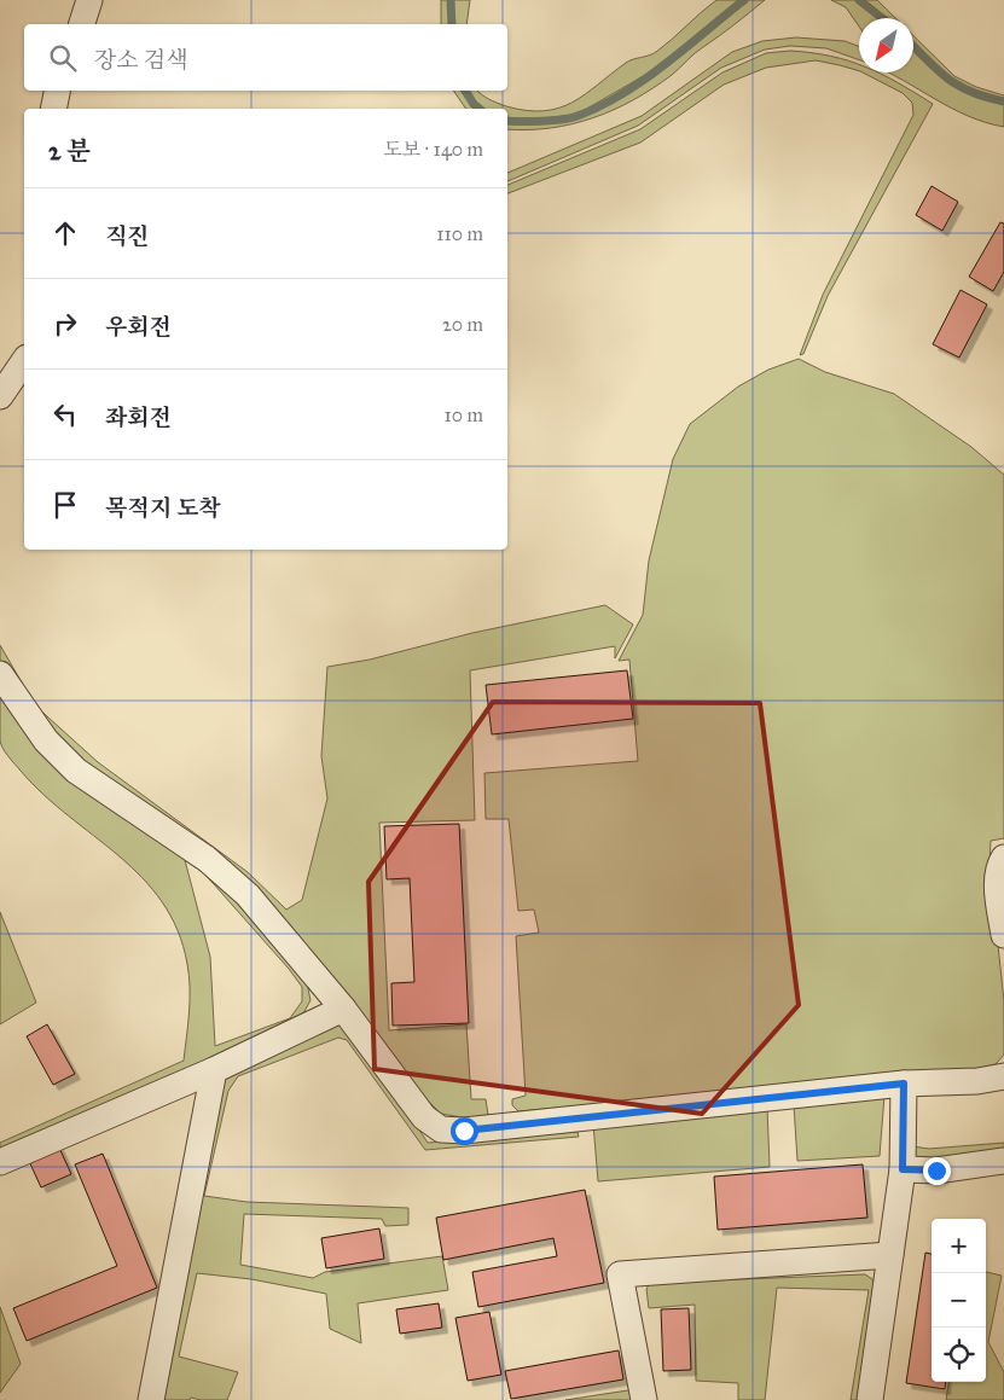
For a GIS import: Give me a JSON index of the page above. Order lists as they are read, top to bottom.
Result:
{
  "north": "bottom left",
  "page": {
    "search": "장소 검색",
    "heading": ["2 분", "도보 · 140 m"],
    "list": [
      ["직진", "110 m"],
      ["우회전", "20 m"],
      ["좌회전", "10 m"],
      "목적지 도착"
    ],
    "map_buttons": ["+", "−"]
  }
}
